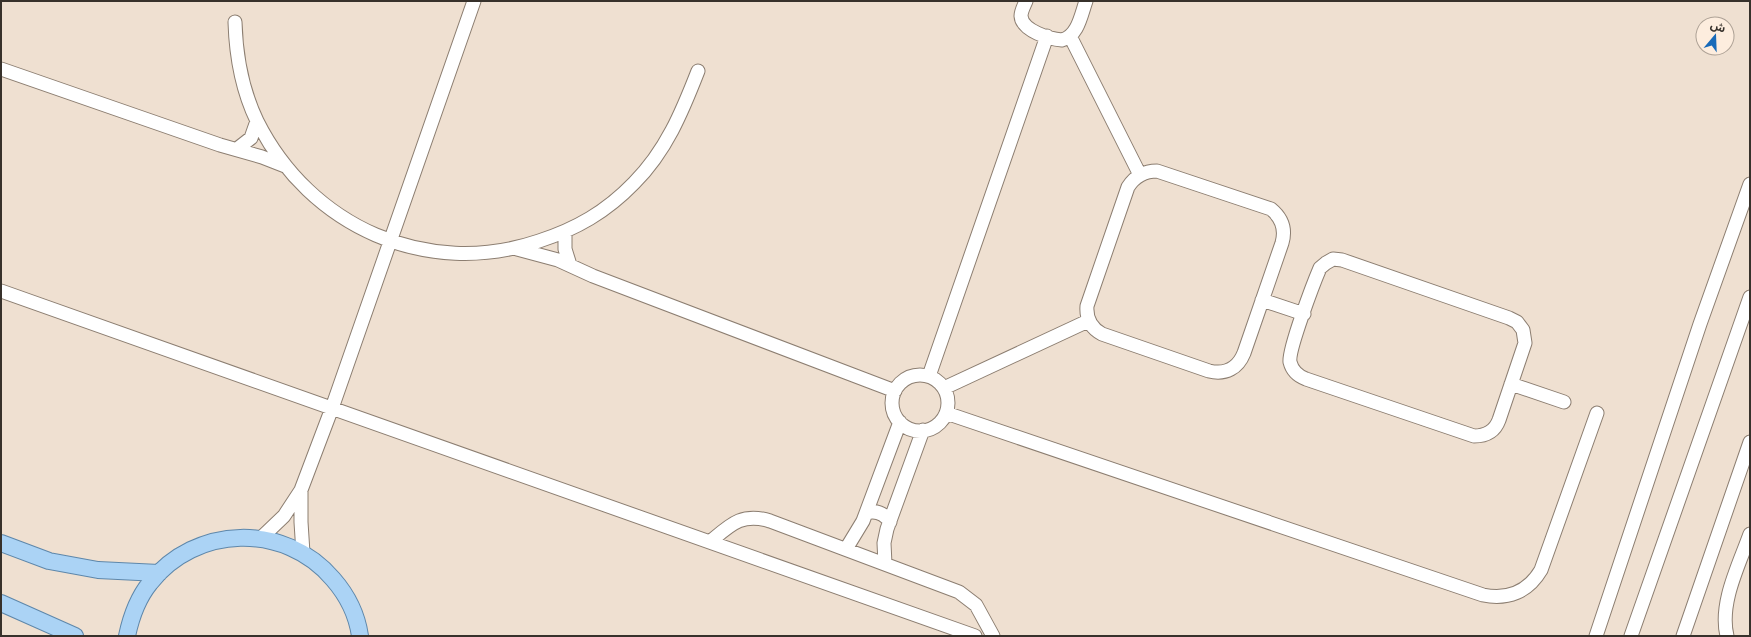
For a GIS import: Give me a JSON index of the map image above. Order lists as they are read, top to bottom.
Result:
{
  "north": "top"
}
